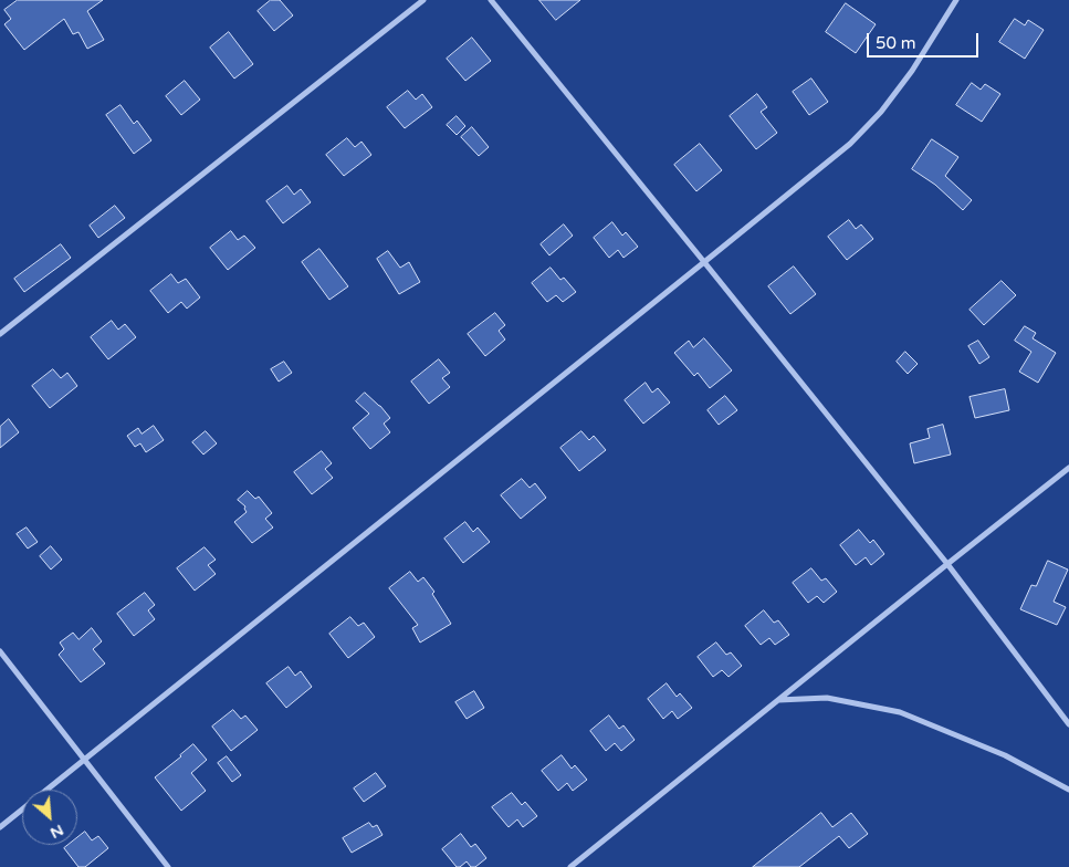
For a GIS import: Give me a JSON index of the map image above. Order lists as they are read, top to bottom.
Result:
{
  "scale_bar": "50 m",
  "north": "bottom right"
}
